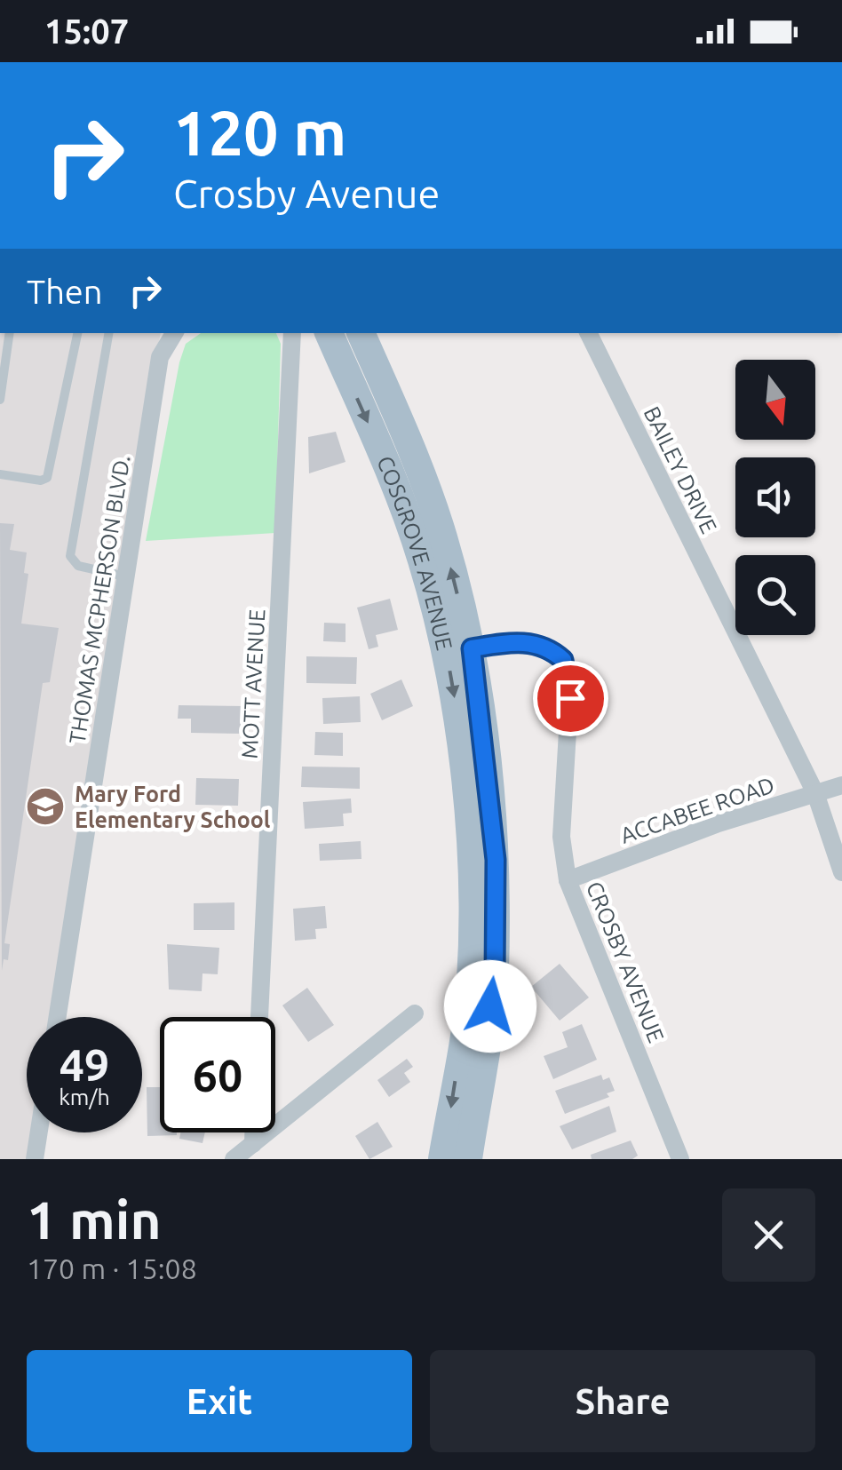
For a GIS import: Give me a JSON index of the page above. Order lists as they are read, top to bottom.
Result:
{
  "streets": {
    "main road": ["COSGROVE AVENUE"],
    "street": [
      "BAILEY DRIVE",
      "THOMAS MCPHERSON BLVD.",
      "MOTT AVENUE",
      "ACCABEE ROAD",
      "CROSBY AVENUE"
    ]
  },
  "crossings": [
    ["BAILEY DRIVE", "ACCABEE ROAD"],
    ["COSGROVE AVENUE", "CROSBY AVENUE"],
    ["ACCABEE ROAD", "CROSBY AVENUE"]
  ],
  "places": {
    "school or university": ["Mary Ford Elementary School"]
  },
  "north": "bottom",
  "page": {
    "status": "15:07",
    "turn": ["120 m", "Crosby Avenue"],
    "then": "Then",
    "speed": "49 km/h",
    "limit": "60",
    "heading": ["1 min", "170 m · 15:08"],
    "buttons": ["Exit", "Share"]
  }
}
